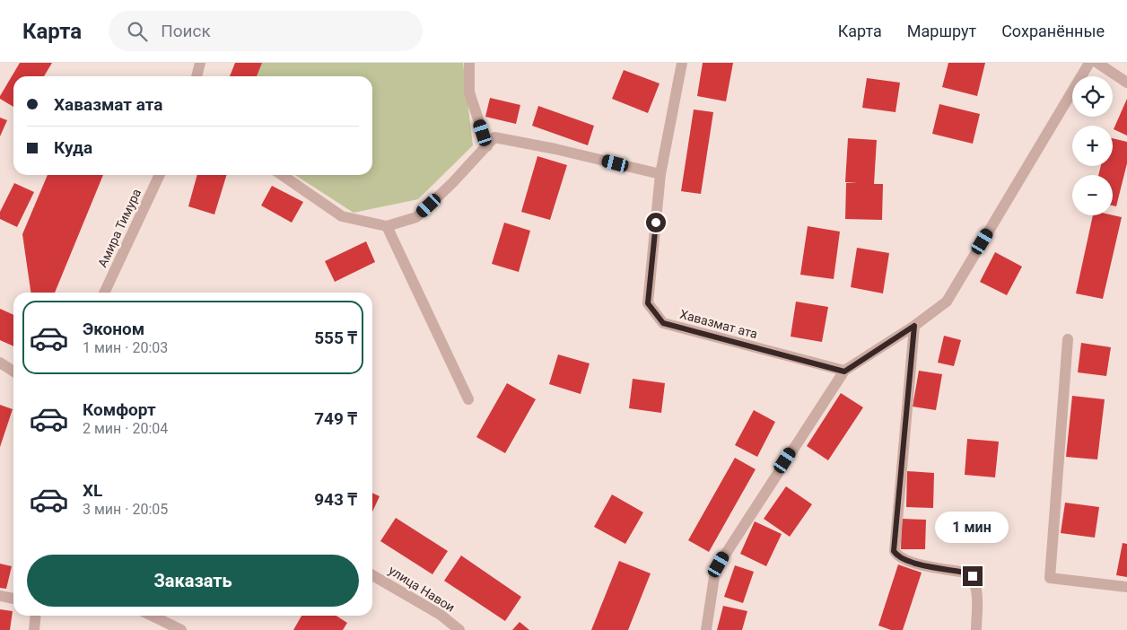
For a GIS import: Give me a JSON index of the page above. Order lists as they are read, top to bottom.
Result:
{
  "streets": {
    "street": ["Амира Тимура", "Хавазмат ата", "улица Навои"]
  },
  "page": {
    "header": "Карта",
    "search": "Поиск",
    "nav": ["Карта", "Маршрут", "Сохранённые"],
    "map_buttons": ["+", "−"],
    "banner": ["Хавазмат ата", "Куда"],
    "list": [
      {
        "name": "Эконом",
        "note": "1 мин · 20:03",
        "value": "555 ₸"
      },
      {
        "name": "Комфорт",
        "note": "2 мин · 20:04",
        "value": "749 ₸"
      },
      {
        "name": "XL",
        "note": "3 мин · 20:05",
        "value": "943 ₸"
      }
    ],
    "bubble": "1 мин",
    "buttons": "Заказать"
  }
}
